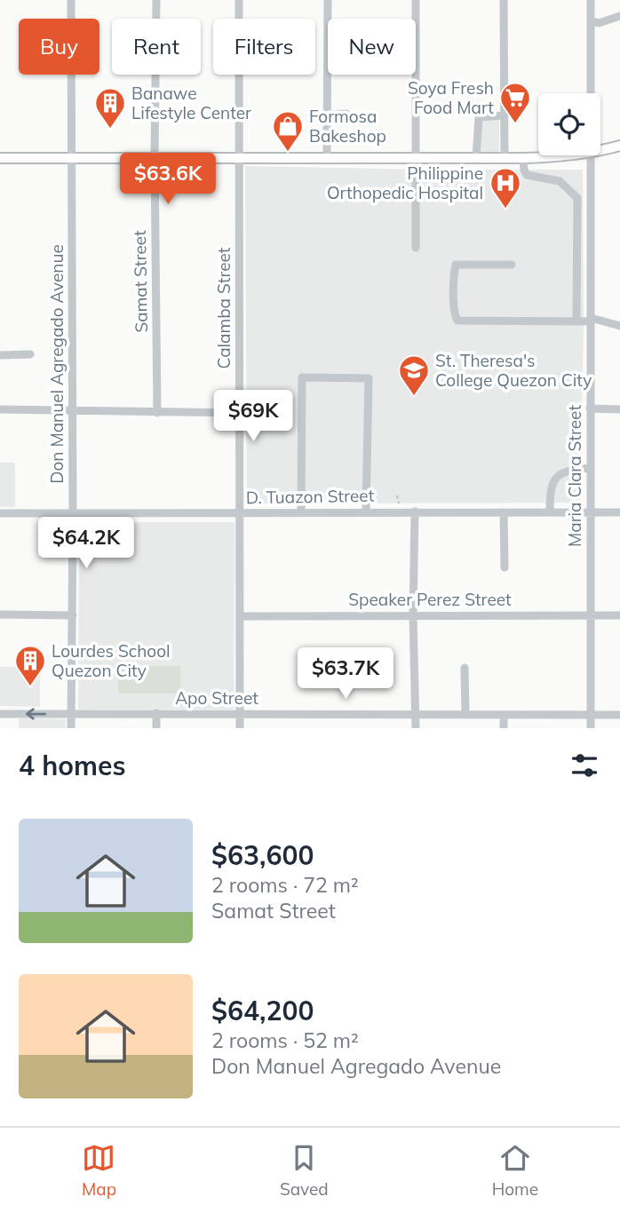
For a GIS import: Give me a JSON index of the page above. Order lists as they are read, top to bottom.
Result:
{
  "streets": {
    "street": [
      "Samat Street",
      "Calamba Street",
      "Don Manuel Agregado Avenue",
      "Maria Clara Street",
      "D. Tuazon Street",
      "Speaker Perez Street",
      "Apo Street"
    ]
  },
  "crossings": [
    ["Calamba Street", "D. Tuazon Street"],
    ["Calamba Street", "Speaker Perez Street"],
    ["Calamba Street", "Apo Street"],
    ["Don Manuel Agregado Avenue", "D. Tuazon Street"],
    ["Don Manuel Agregado Avenue", "Apo Street"],
    ["Maria Clara Street", "D. Tuazon Street"],
    ["Maria Clara Street", "Speaker Perez Street"],
    ["Maria Clara Street", "Apo Street"]
  ],
  "places": {
    "supermarket": ["Soya Fresh Food Mart"],
    "building": ["Banawe Lifestyle Center", "Lourdes School Quezon City"],
    "shop": ["Formosa Bakeshop"],
    "hospital": ["Philippine Orthopedic Hospital"],
    "school or university": ["St. Theresa's College Quezon City"]
  },
  "page": {
    "chip": [
      "Buy",
      "Rent",
      "Filters",
      "New"
    ],
    "price": [
      "$63.6K",
      "$69K",
      "$64.2K",
      "$63.7K"
    ],
    "heading": "4 homes",
    "list": [
      {
        "name": "$63,600",
        "note": "2 rooms · 72 m² · Samat Street"
      },
      {
        "name": "$64,200",
        "note": "2 rooms · 52 m² · Don Manuel Agregado Avenue"
      }
    ],
    "tabs": ["Map", "Saved", "Home"]
  }
}
